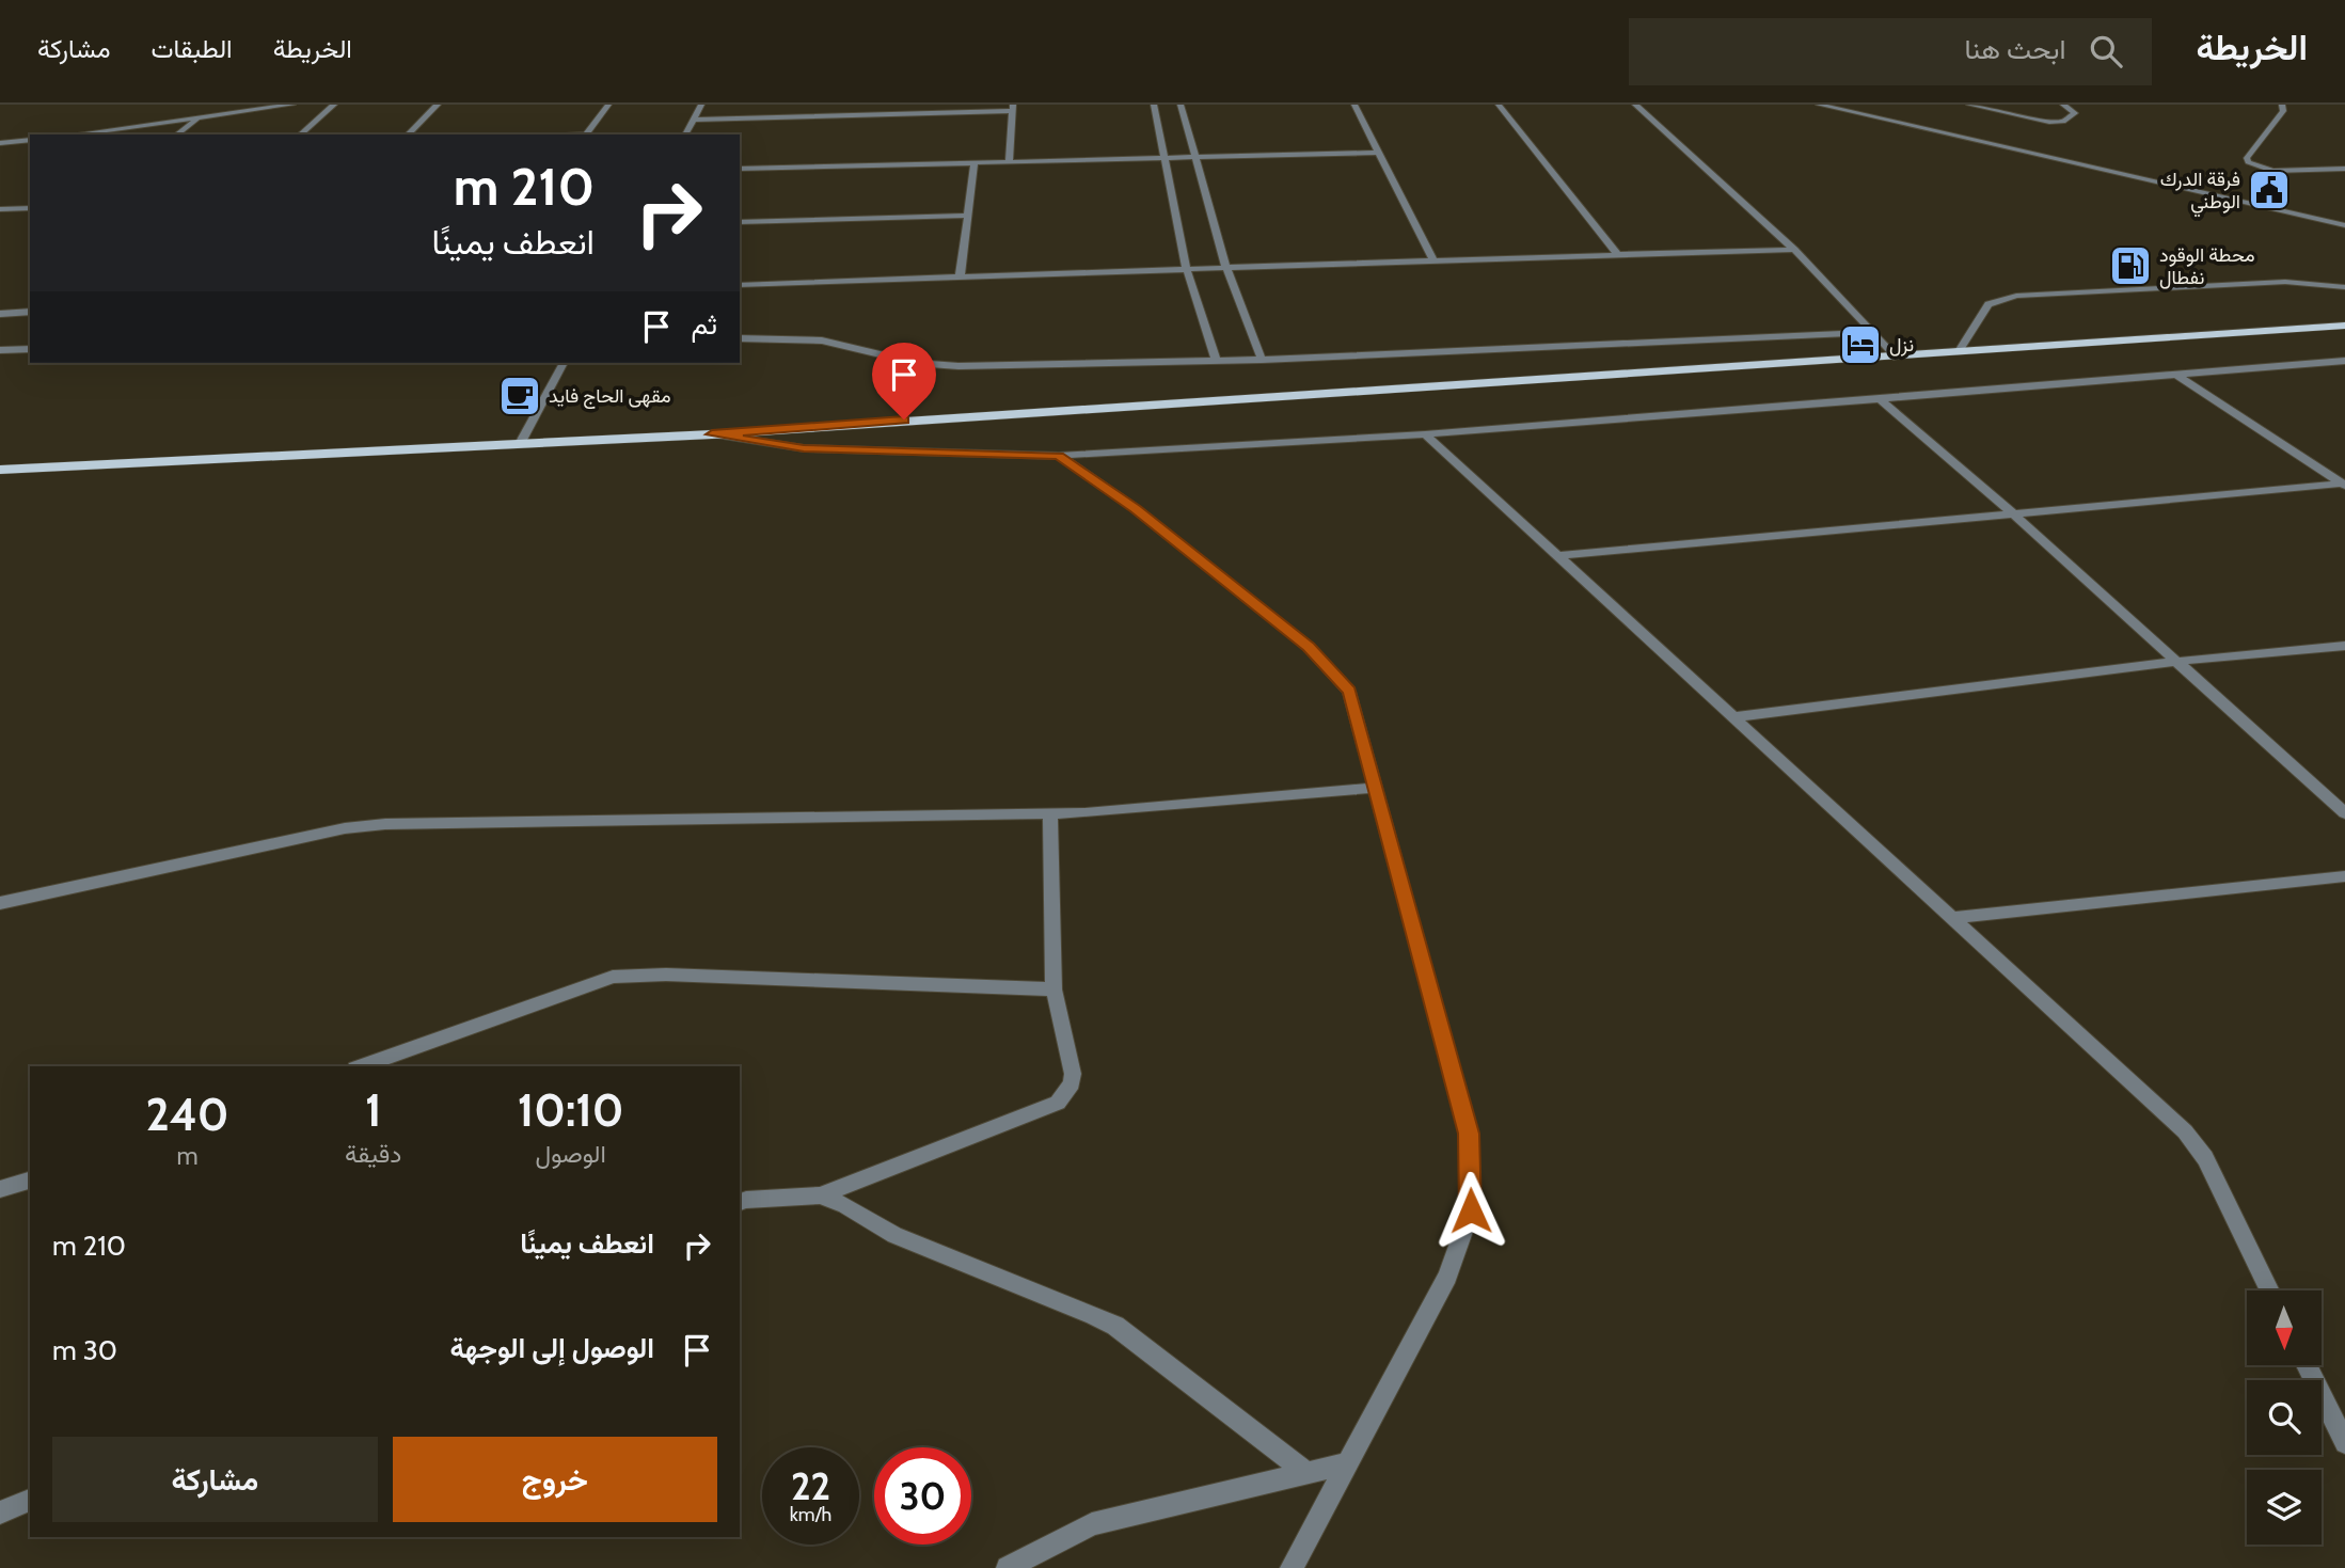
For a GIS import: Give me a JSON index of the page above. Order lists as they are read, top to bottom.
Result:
{
  "places": {
    "public building": ["فرقة الدرك الوطني"],
    "fuel station": ["محطة الوقود نفطال"],
    "hotel": ["نزل"],
    "cafe": ["مقهى الحاج فايد"]
  },
  "north": "bottom",
  "page": {
    "header": "الخريطة",
    "search": "ابحث هنا",
    "nav": ["الخريطة", "الطبقات", "مشاركة"],
    "turn": ["210 m", "انعطف يمينًا"],
    "then": "ثم",
    "eta": [
      "10:10",
      "الوصول",
      "1",
      "دقيقة",
      "240",
      "m"
    ],
    "list": [
      {
        "name": "انعطف يمينًا",
        "value": "210 m"
      },
      {
        "name": "الوصول إلى الوجهة",
        "value": "30 m"
      }
    ],
    "buttons": ["خروج", "مشاركة"],
    "speed": "22 km/h",
    "limit": "30"
  }
}
